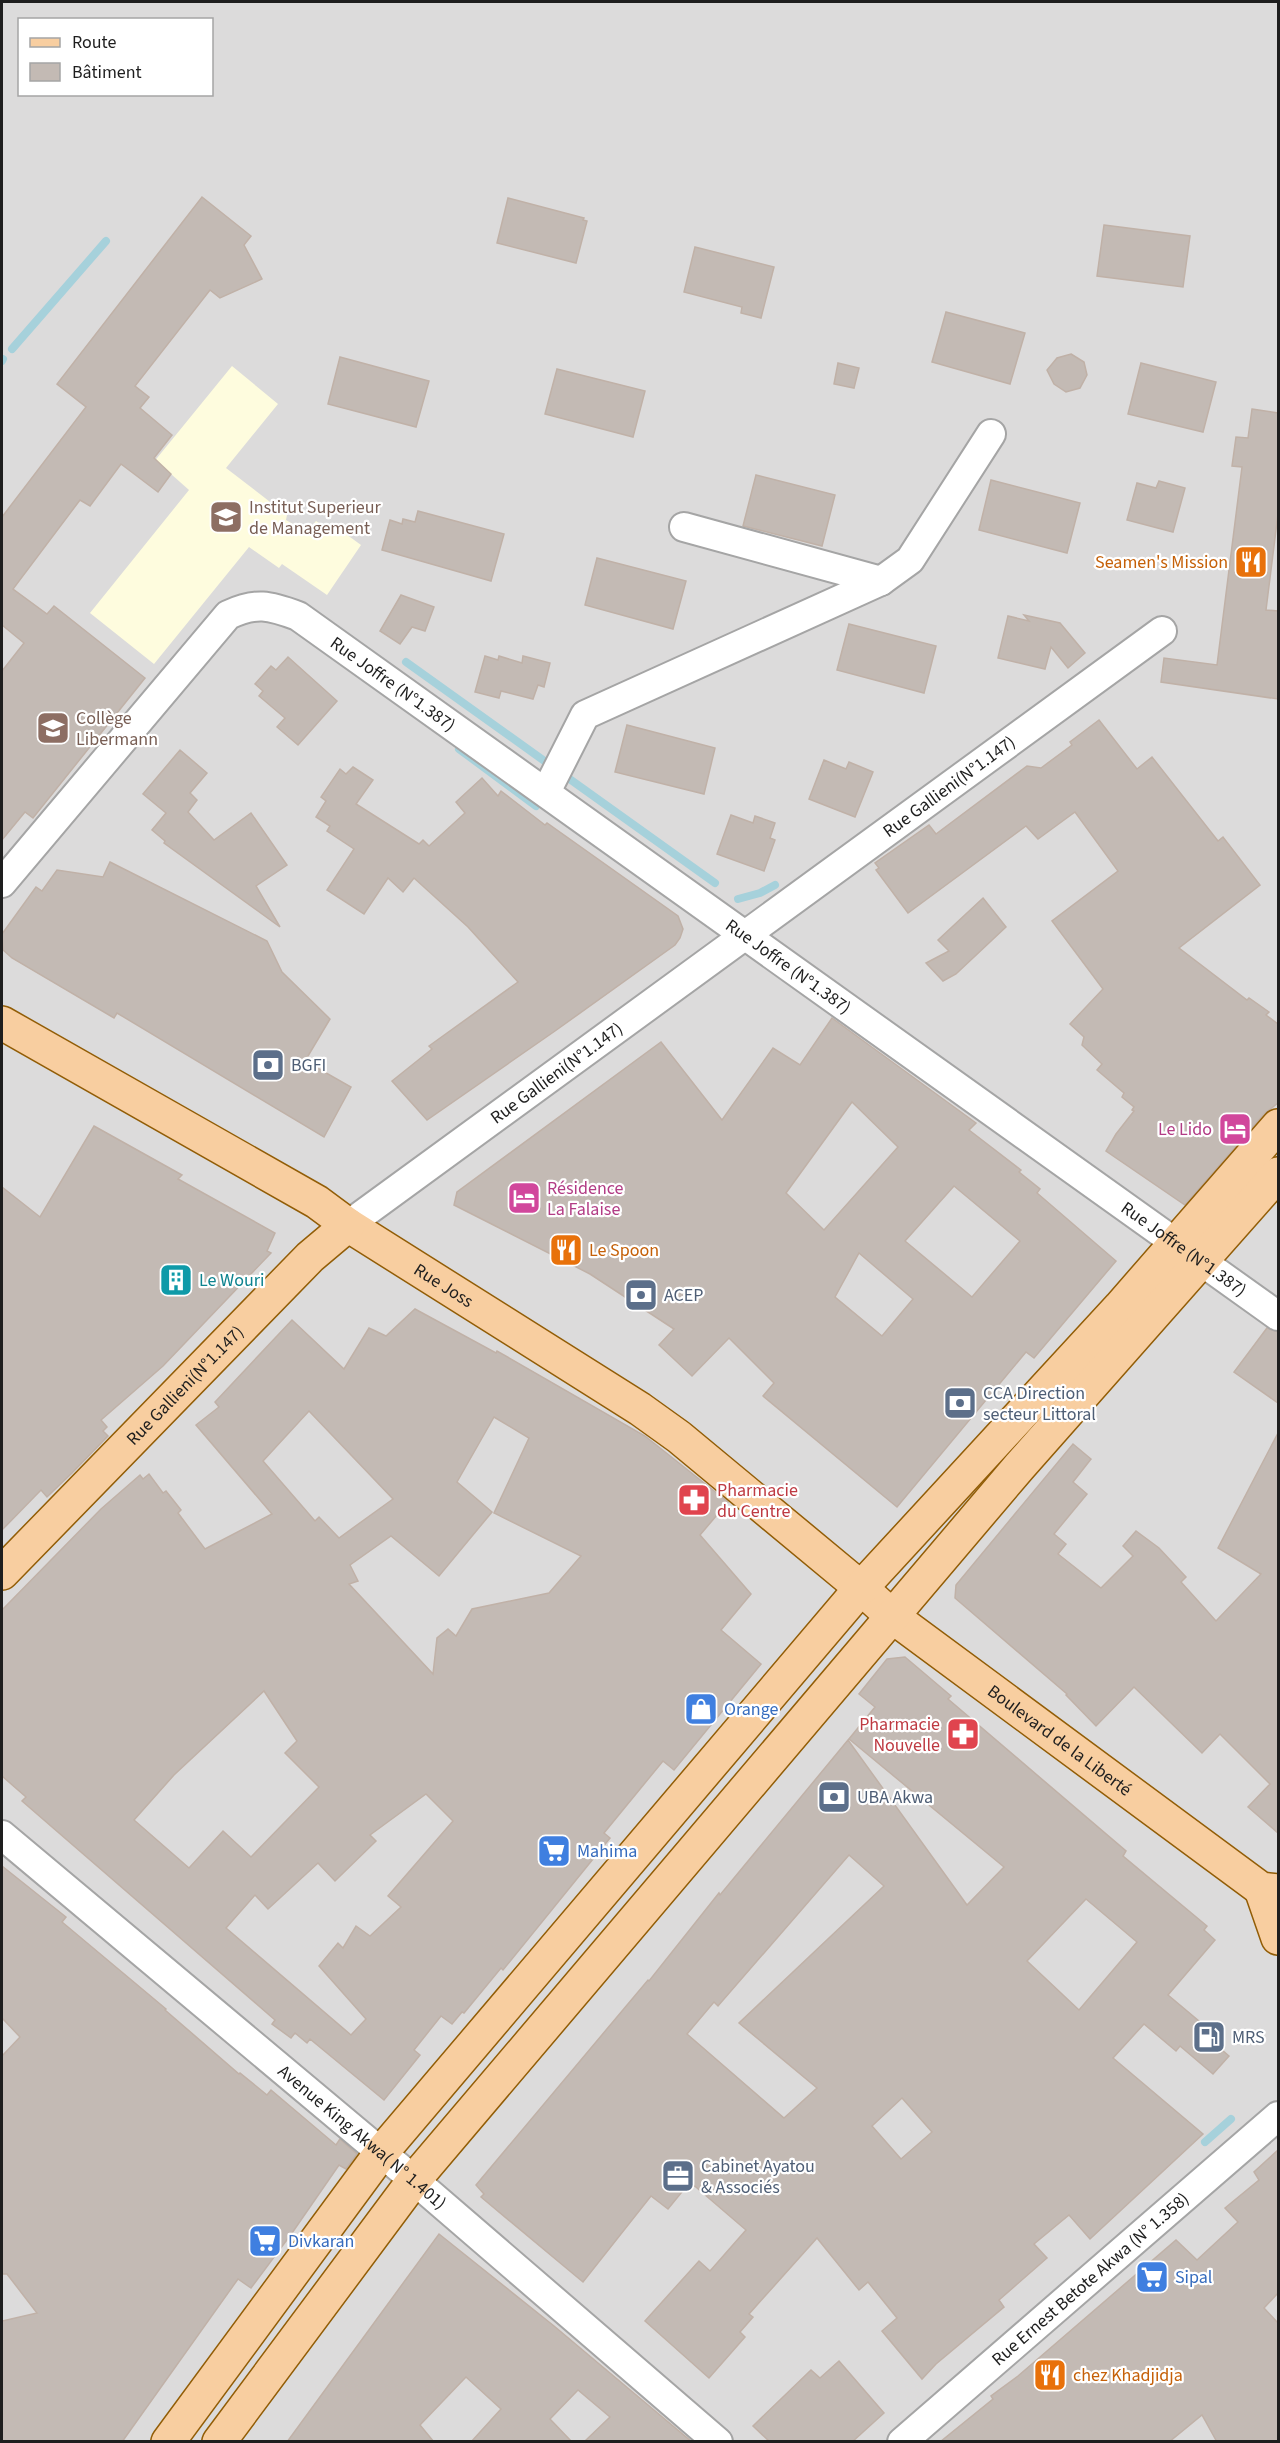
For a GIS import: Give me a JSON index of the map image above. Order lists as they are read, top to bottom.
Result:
{
  "streets": {
    "main road": ["Rue Gallieni(N°1.147)", "Rue Joss", "Boulevard de la Liberté"],
    "street": ["Rue Joffre (N°1.387)", "Avenue King Akwa( N° 1.401)", "Rue Ernest Betote Akwa (N° 1.358)"]
  },
  "crossings": [
    ["Rue Joffre (N°1.387)", "Rue Gallieni(N°1.147)"],
    ["Rue Gallieni(N°1.147)", "Rue Joss"],
    ["Rue Joss", "Boulevard de la Liberté"]
  ],
  "places": {
    "school or university": ["Institut Superieur de Management", "Collège Libermann"],
    "restaurant": ["Seamen's Mission", "Le Spoon", "chez Khadjidja"],
    "bank": [
      "BGFI",
      "ACEP",
      "CCA Direction secteur Littoral",
      "UBA Akwa"
    ],
    "hotel": ["Le Lido", "Résidence La Falaise"],
    "building": ["Le Wouri"],
    "pharmacy": ["Pharmacie du Centre", "Pharmacie Nouvelle"],
    "shop": ["Orange"],
    "supermarket": ["Mahima", "Divkaran", "Sipal"],
    "fuel station": ["MRS"],
    "office": ["Cabinet Ayatou & Associés"]
  },
  "legend": ["Route", "Bâtiment"]
}
